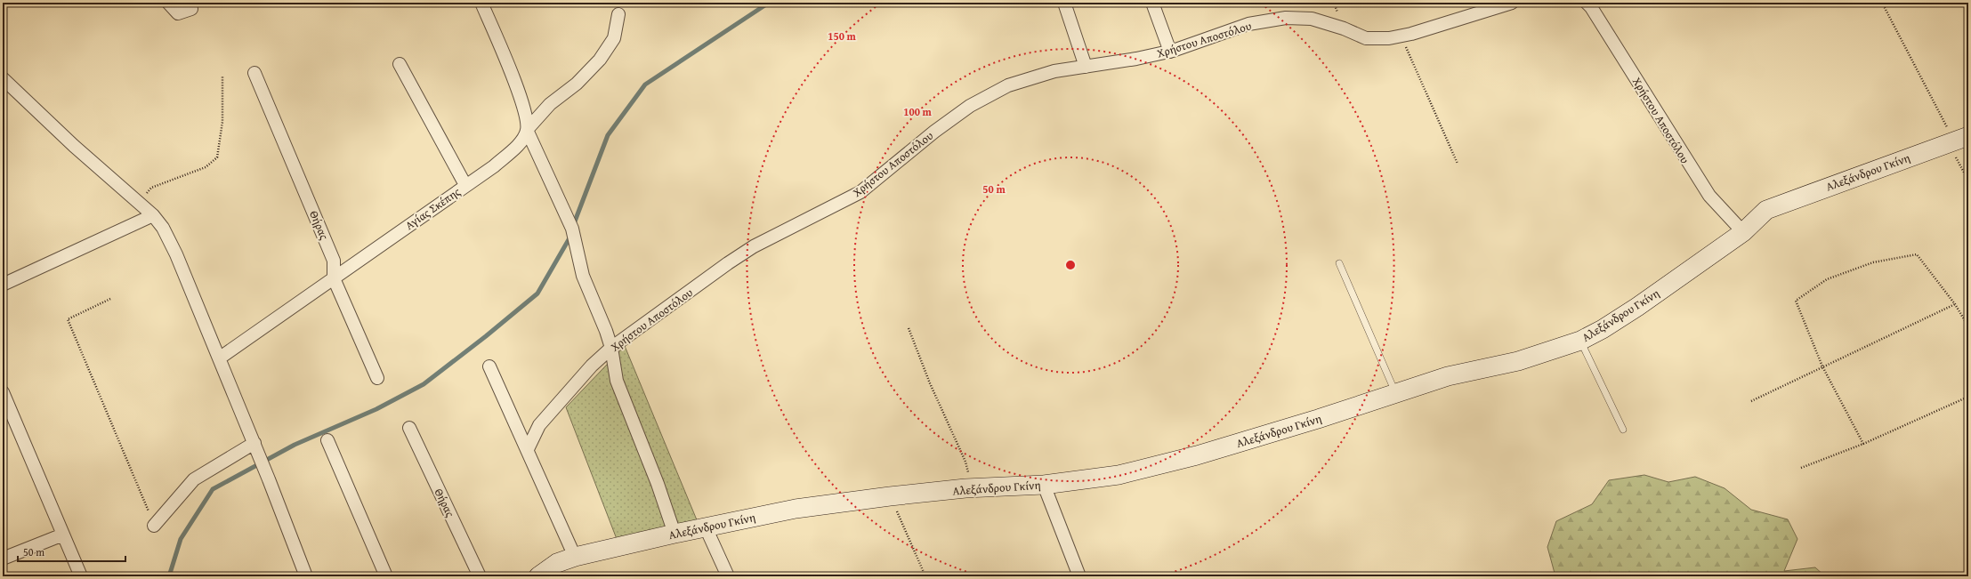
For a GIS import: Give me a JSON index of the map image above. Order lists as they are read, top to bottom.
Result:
{
  "streets": {
    "street": [
      "Χρήστου Αποστόλου",
      "Αλεξάνδρου Γκίνη",
      "Αγίας Σκέπης",
      "Θήρας"
    ]
  },
  "crossings": [
    ["Χρήστου Αποστόλου", "Αλεξάνδρου Γκίνη"],
    ["Αγίας Σκέπης", "Θήρας"]
  ],
  "scale_bar": "50 m",
  "rings": ["150 m", "100 m", "50 m"]
}
